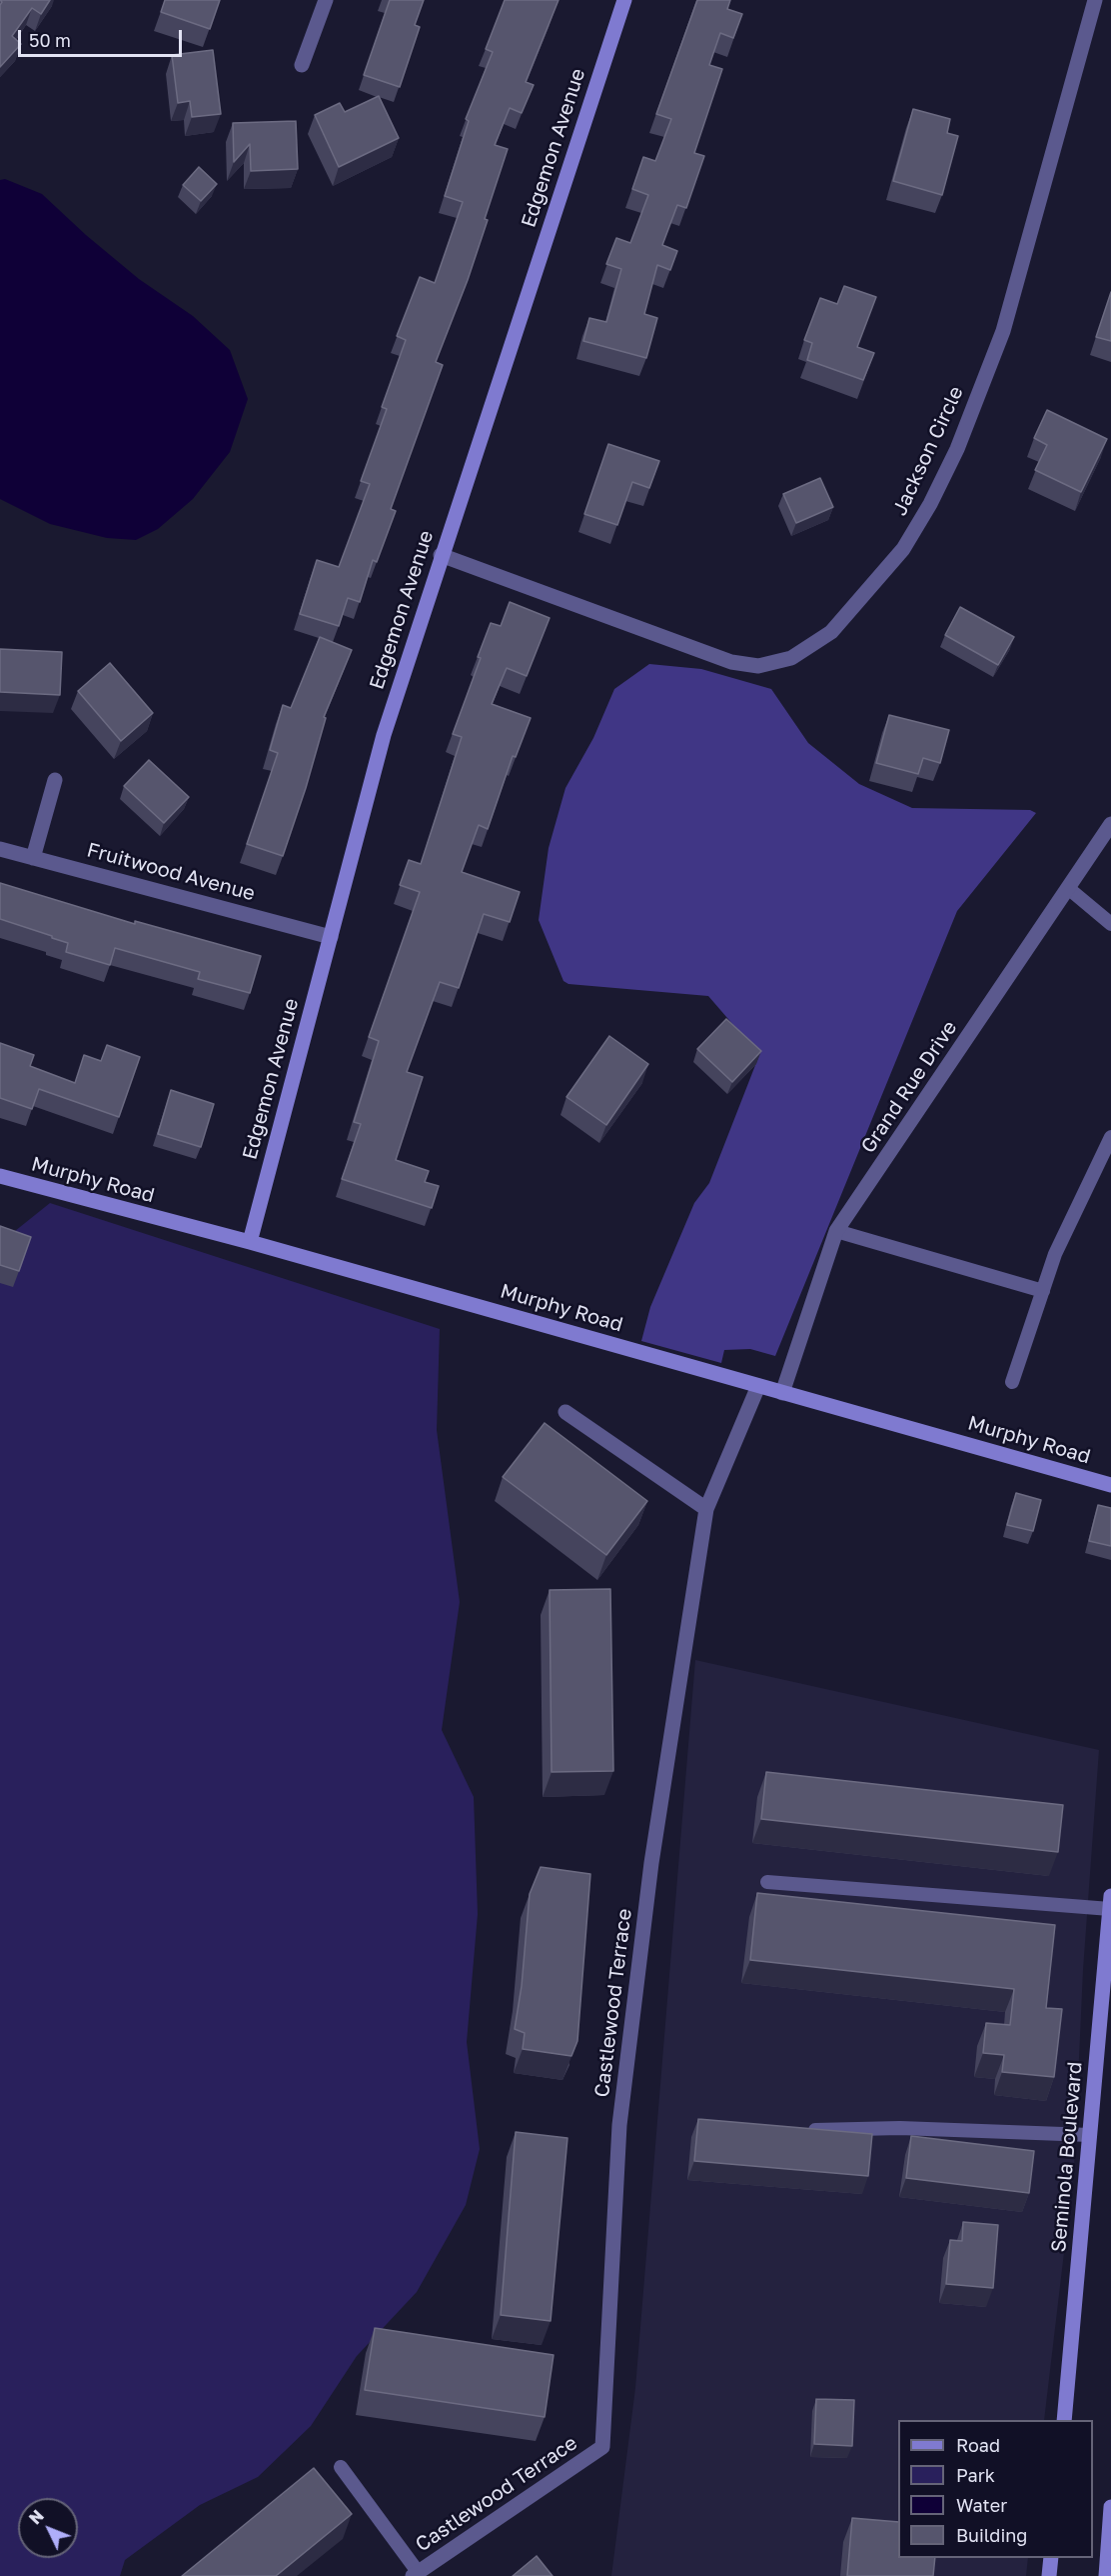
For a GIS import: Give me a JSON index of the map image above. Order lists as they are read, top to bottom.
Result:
{
  "streets": {
    "street": [
      "Edgemon Avenue",
      "Jackson Circle",
      "Fruitwood Avenue",
      "Grand Rue Drive",
      "Murphy Road",
      "Castlewood Terrace",
      "Seminola Boulevard"
    ]
  },
  "crossings": [
    ["Edgemon Avenue", "Jackson Circle"],
    ["Edgemon Avenue", "Fruitwood Avenue"],
    ["Edgemon Avenue", "Murphy Road"],
    ["Grand Rue Drive", "Murphy Road"]
  ],
  "legend": [
    "Road",
    "Park",
    "Water",
    "Building"
  ],
  "scale_bar": "50 m",
  "north": "top left"
}
